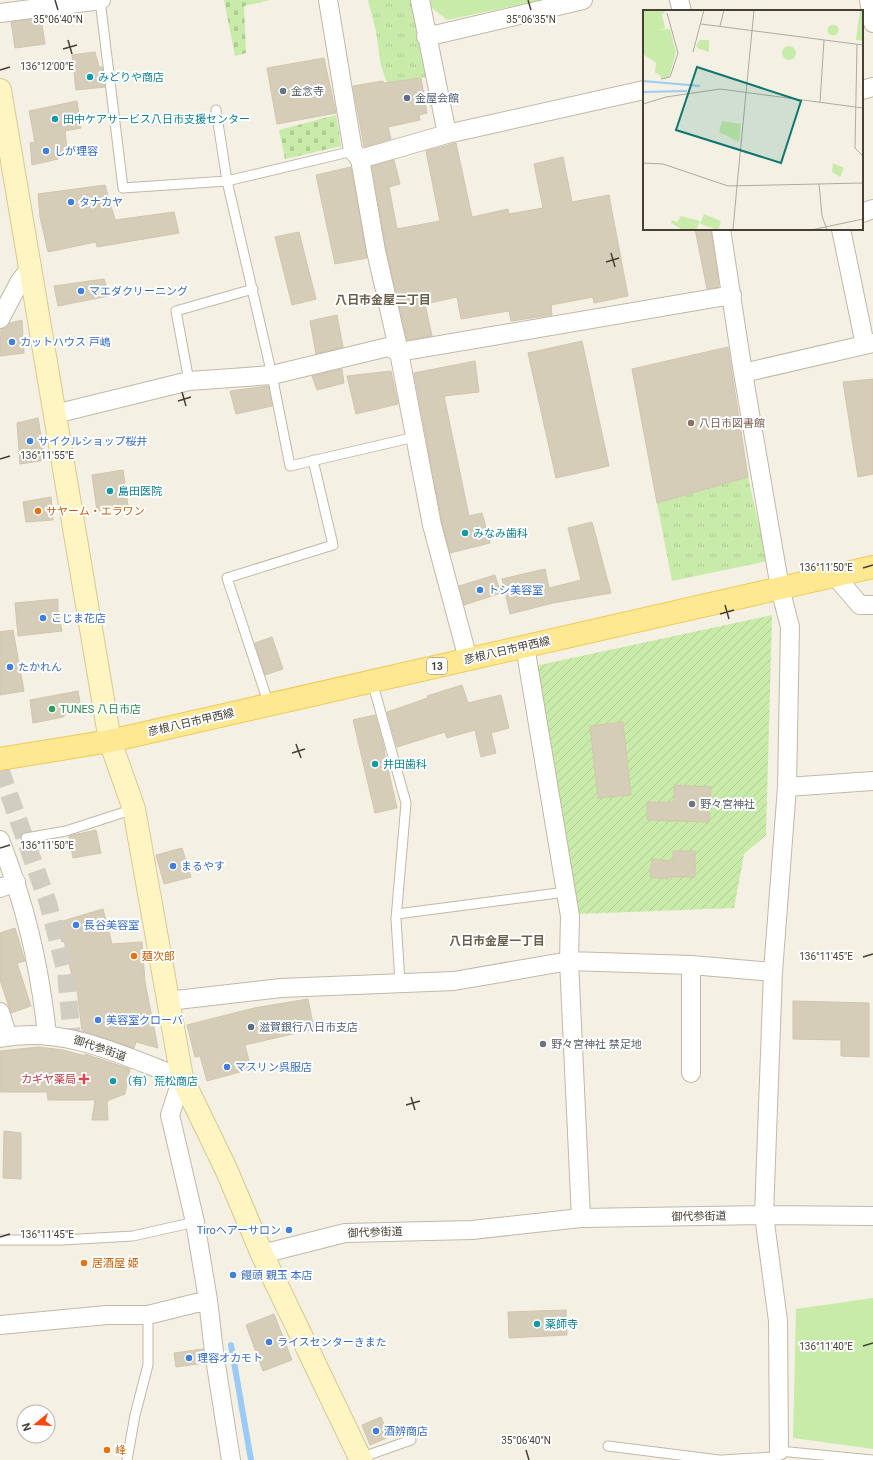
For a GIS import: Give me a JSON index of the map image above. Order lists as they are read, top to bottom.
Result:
{
  "streets": {
    "main road": ["彦根八日市甲西線", "13"],
    "street": ["御代参街道"]
  },
  "districts": ["八日市金屋二丁目", "八日市金屋一丁目"],
  "places": {
    "other": [
      "みどりや商店",
      "金念寺",
      "金屋会館",
      "田中ケアサービス八日市支援センター",
      "しが理容",
      "タナカヤ",
      "マエダクリーニング",
      "カットハウス 戸嶋",
      "八日市図書館",
      "サイクルショップ桜井",
      "島田医院",
      "サヤーム・エラワン",
      "みなみ歯科",
      "トシ美容室",
      "こじま花店",
      "たかれん",
      "TUNES 八日市店",
      "井田歯科",
      "野々宮神社",
      "まるやす",
      "長谷美容室",
      "麺次郎",
      "美容室クローバ",
      "滋賀銀行八日市支店",
      "野々宮神社 禁足地",
      "マスリン呉服店",
      "（有）荒松商店",
      "Tiroヘアーサロン",
      "居酒屋 姫",
      "饅頭 親玉 本店",
      "薬師寺",
      "ライスセンターきまた",
      "理容オカモト",
      "酒辨商店",
      "峰"
    ],
    "health": ["カギヤ薬局"]
  },
  "north": "left",
  "coordinates": [
    "35°06'40\"N",
    "35°06'35\"N",
    "136°12'00\"E",
    "136°11'55\"E",
    "136°11'50\"E",
    "136°11'45\"E",
    "136°11'40\"E"
  ]
}
